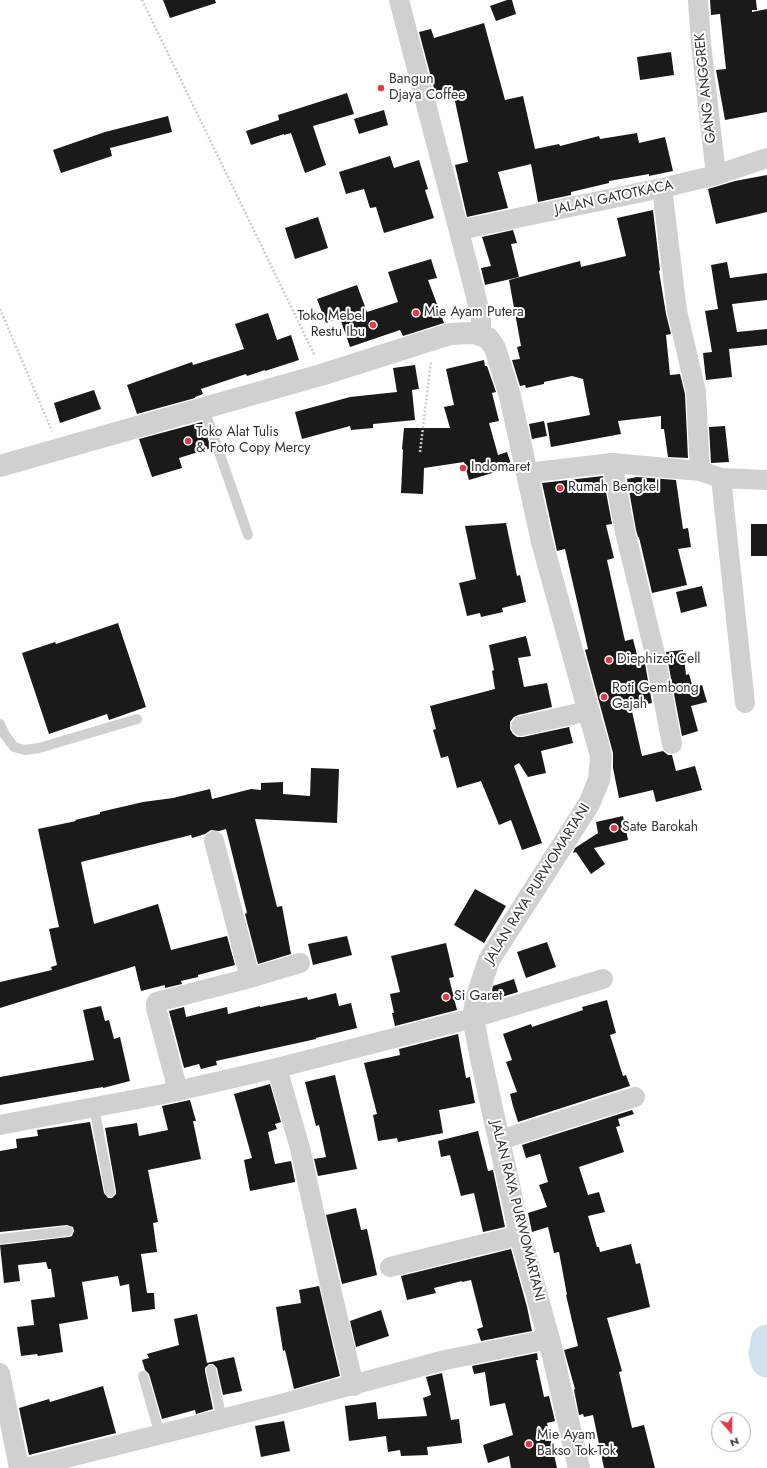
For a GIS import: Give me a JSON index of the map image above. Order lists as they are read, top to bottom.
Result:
{
  "streets": {
    "street": ["GANG ANGGREK", "JALAN GATOTKACA", "JALAN RAYA PURWOMARTANI"]
  },
  "crossings": [
    ["GANG ANGGREK", "JALAN GATOTKACA"]
  ],
  "places": [
    "Bangun Djaya Coffee",
    "Mie Ayam Putera",
    "Toko Mebel Restu Ibu",
    "Toko Alat Tulis & Foto Copy Mercy",
    "Indomaret",
    "Rumah Bengkel",
    "Diephizet Cell",
    "Roti Gembong Gajah",
    "Sate Barokah",
    "Si Garet",
    "Mie Ayam Bakso Tok-Tok"
  ],
  "north": "bottom"
}
